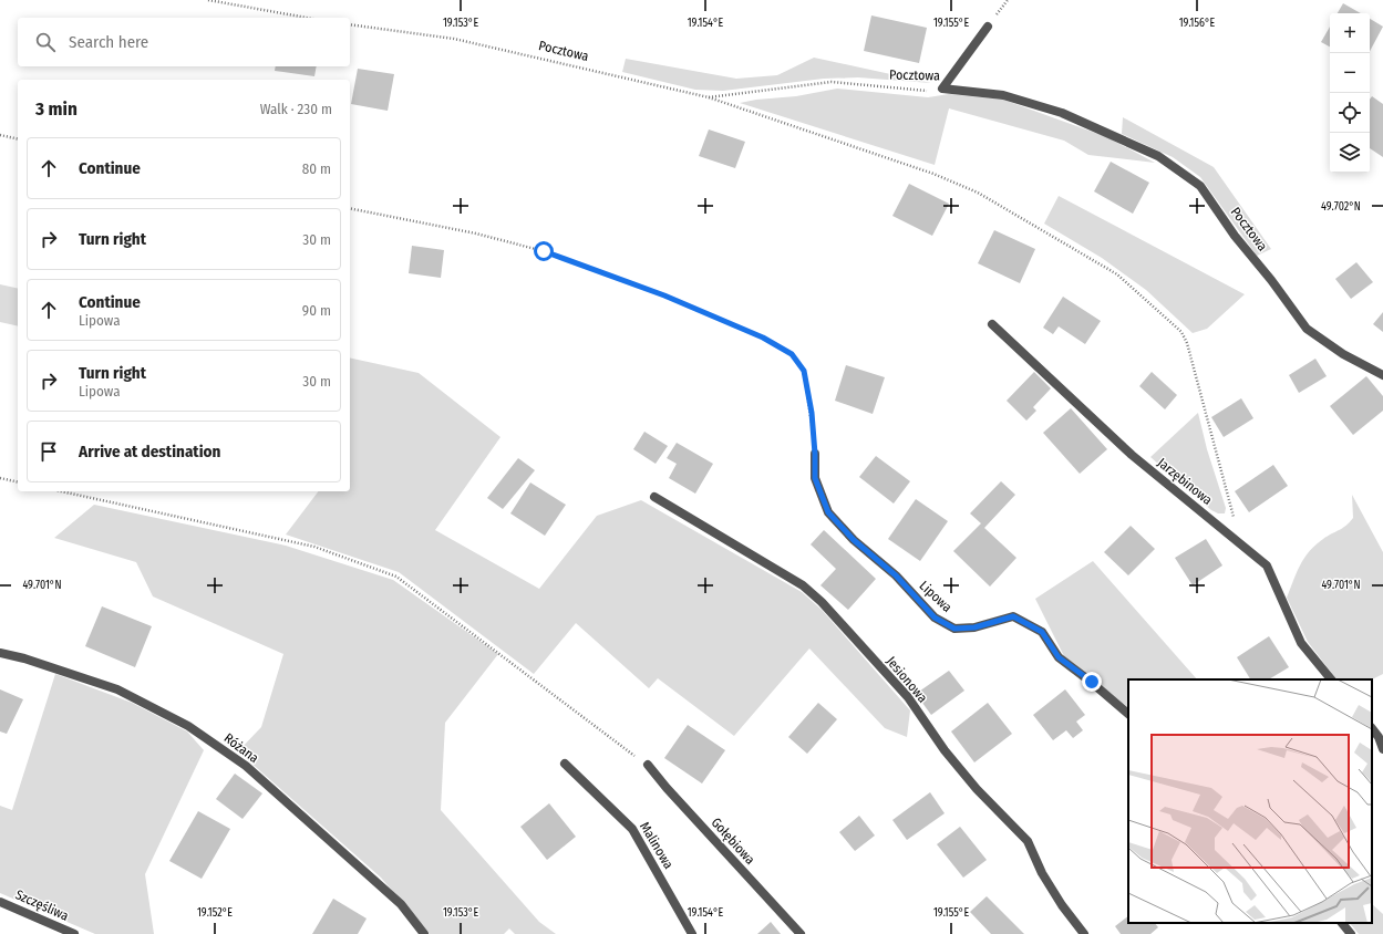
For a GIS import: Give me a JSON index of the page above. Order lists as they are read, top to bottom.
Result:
{
  "streets": {
    "street": [
      "Pocztowa",
      "Jarzębinowa",
      "Lipowa",
      "Jesionowa",
      "Różana",
      "Gołębiowa",
      "Malinowa",
      "Szczęśliwa"
    ]
  },
  "page": {
    "map_buttons": ["+", "−"],
    "search": "Search here",
    "heading": ["3 min", "Walk · 230 m"],
    "list": [
      ["Continue", "80 m"],
      ["Turn right", "30 m"],
      ["Continue", "Lipowa", "90 m"],
      ["Turn right", "Lipowa", "30 m"],
      "Arrive at destination"
    ]
  },
  "coordinates": [
    "19.153°E",
    "19.154°E",
    "19.155°E",
    "19.156°E",
    "49.702°N",
    "49.701°N",
    "19.152°E"
  ]
}
